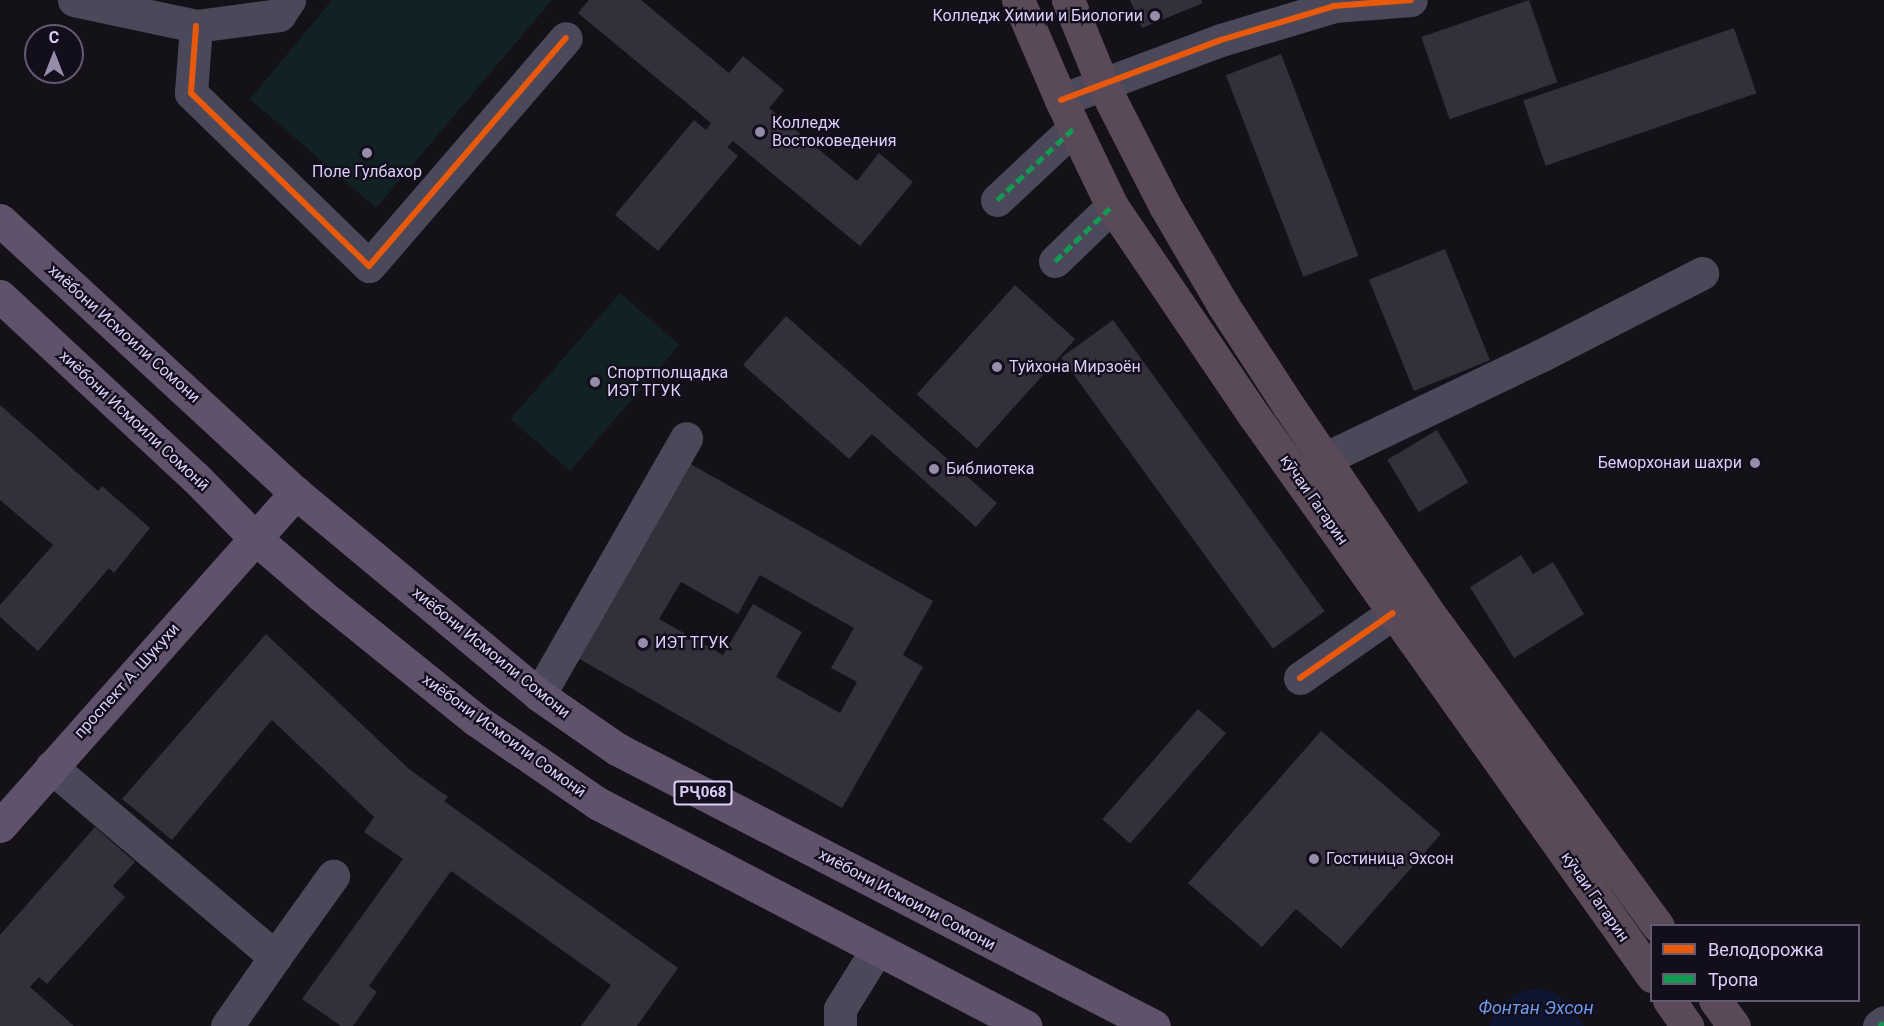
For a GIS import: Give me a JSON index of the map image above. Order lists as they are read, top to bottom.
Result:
{
  "streets": {
    "highway": ["кӯчаи Гагарин"],
    "main road": [
      "хиёбони Исмоили Сомони",
      "хиёбони Исмоили Сомонӣ",
      "проспект А. Шукухи",
      "РҶ068"
    ]
  },
  "crossings": [
    ["хиёбони Исмоили Сомони", "проспект А. Шукухи"],
    ["хиёбони Исмоили Сомонӣ", "проспект А. Шукухи"]
  ],
  "water": ["Фонтан Эхсон"],
  "places": [
    "Колледж Химии и Биологии",
    "Колледж Востоковедения",
    "Поле Гулбахор",
    "Туйхона Мирзоён",
    "Спортполщадка ИЭТ ТГУК",
    "Беморхонаи шахри",
    "Библиотека",
    "ИЭТ ТГУК",
    "Гостиница Эхсон"
  ],
  "legend": ["Велодорожка", "Тропа"],
  "north": "top"
}
